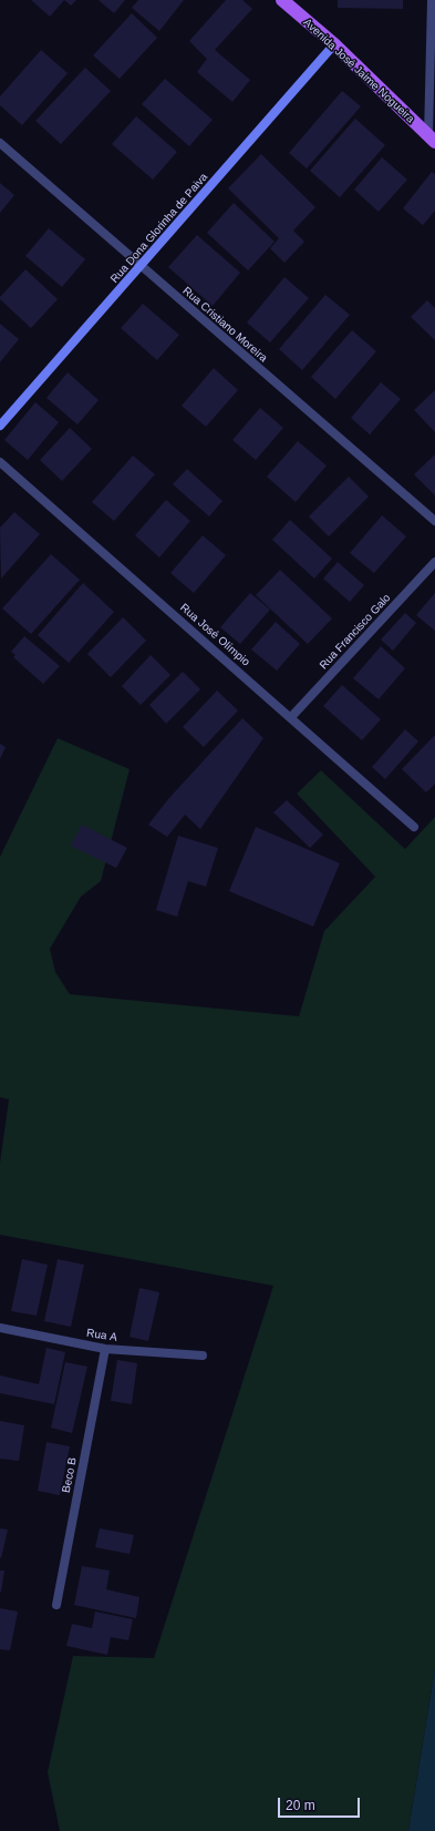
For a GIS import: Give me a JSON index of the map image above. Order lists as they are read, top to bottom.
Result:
{
  "streets": {
    "main road": ["Avenida José Jaime Nogueira"],
    "street": [
      "Rua Dona Glorinha de Paiva",
      "Rua Cristiano Moreira",
      "Rua Francisco Galo",
      "Rua José Olímpio",
      "Rua A",
      "Beco B"
    ]
  },
  "crossings": [
    ["Avenida José Jaime Nogueira", "Rua Dona Glorinha de Paiva"],
    ["Rua Dona Glorinha de Paiva", "Rua Cristiano Moreira"],
    ["Rua Francisco Galo", "Rua José Olímpio"],
    ["Rua A", "Beco B"]
  ],
  "scale_bar": "20 m"
}
